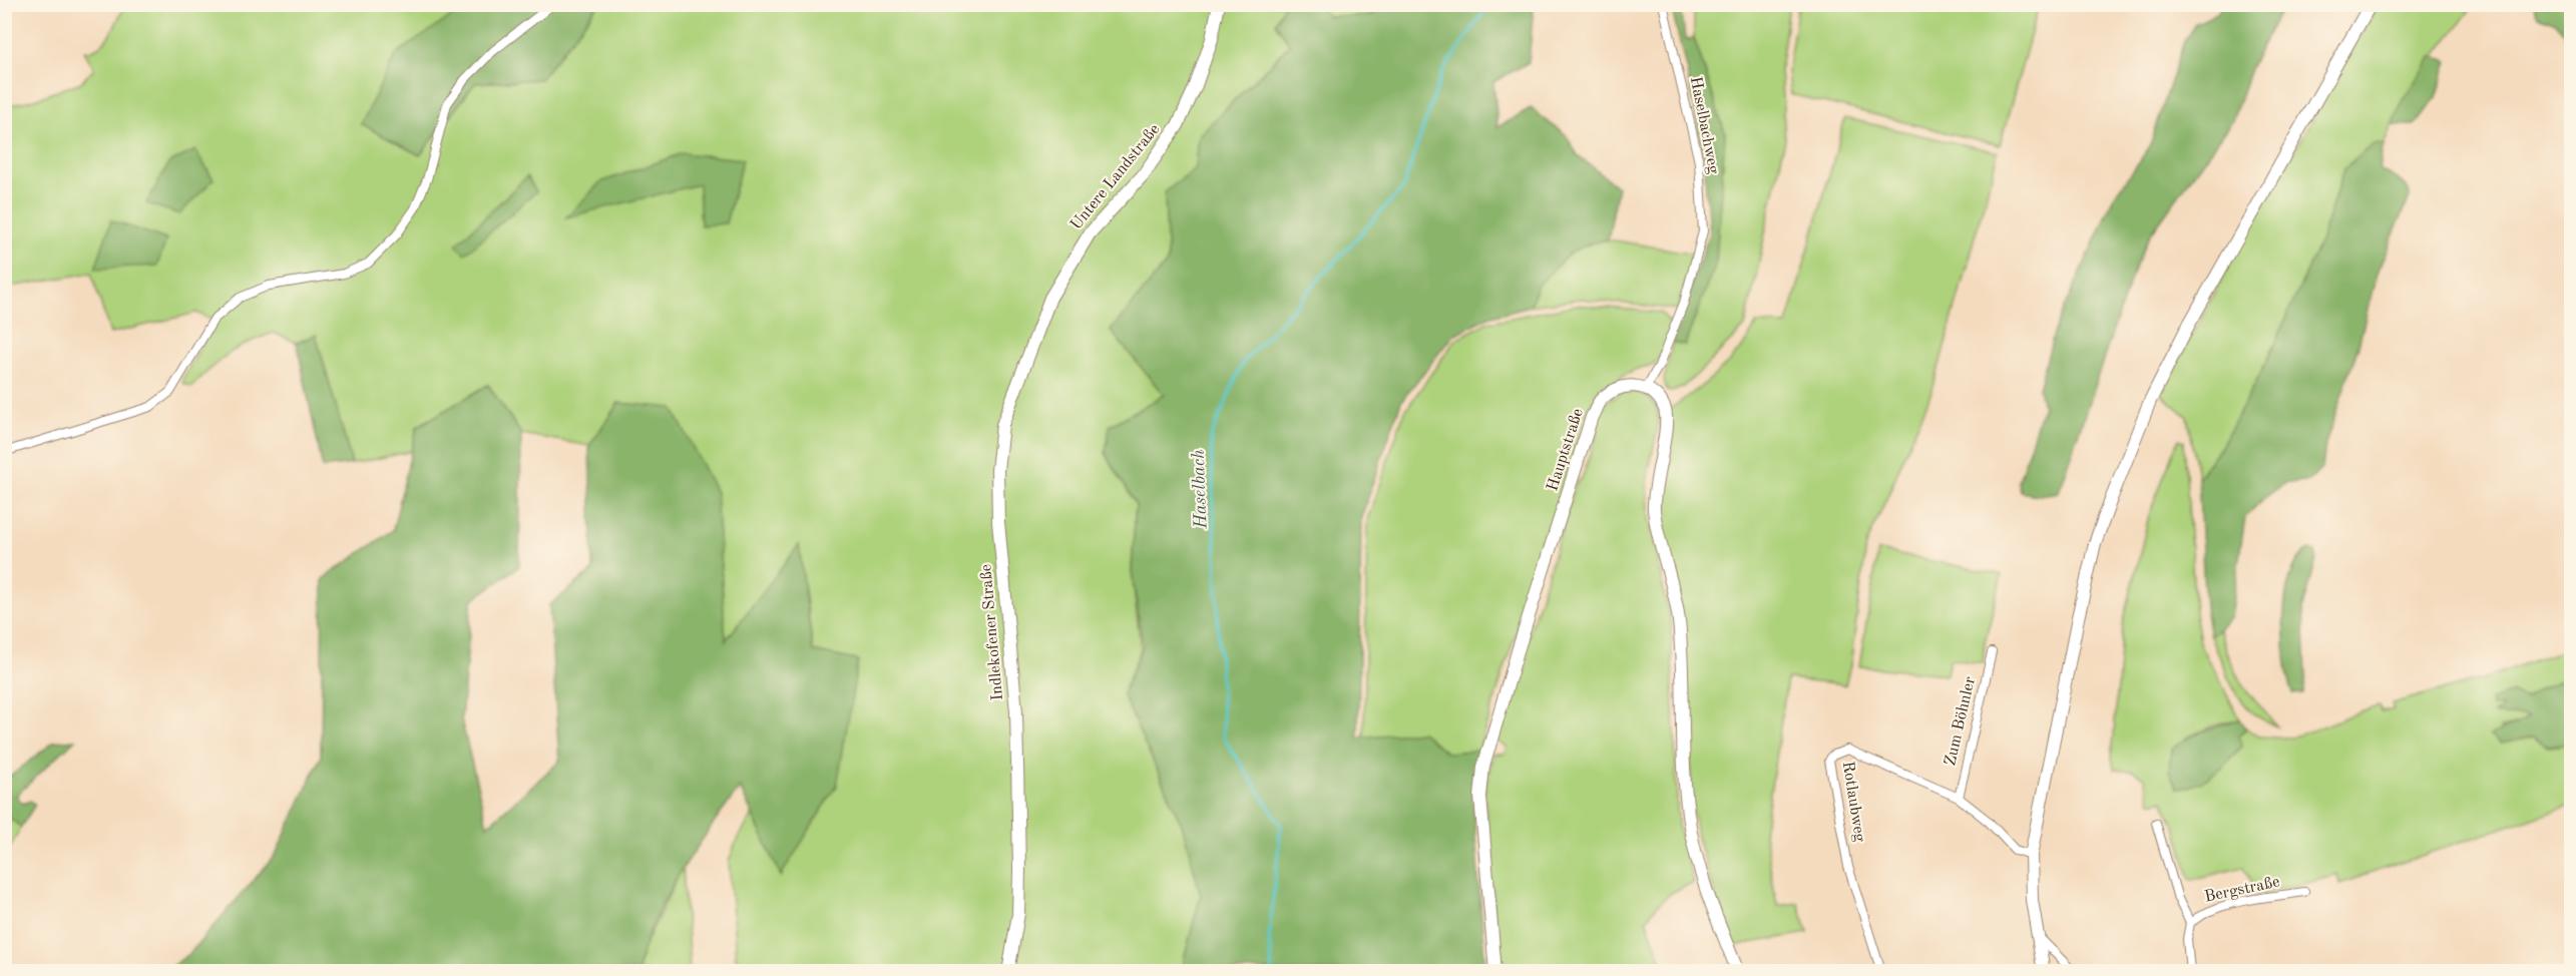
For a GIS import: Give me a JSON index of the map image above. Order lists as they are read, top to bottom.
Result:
{
  "streets": {
    "street": [
      "Haselbachweg",
      "Untere Landstraße",
      "Hauptstraße",
      "Indlekofener Straße",
      "Zum Böhnler",
      "Rotlaubweg",
      "Bergstraße"
    ]
  },
  "crossings": [
    ["Haselbachweg", "Hauptstraße"],
    ["Untere Landstraße", "Indlekofener Straße"],
    ["Zum Böhnler", "Rotlaubweg"]
  ],
  "water": ["Haselbach"]
}
